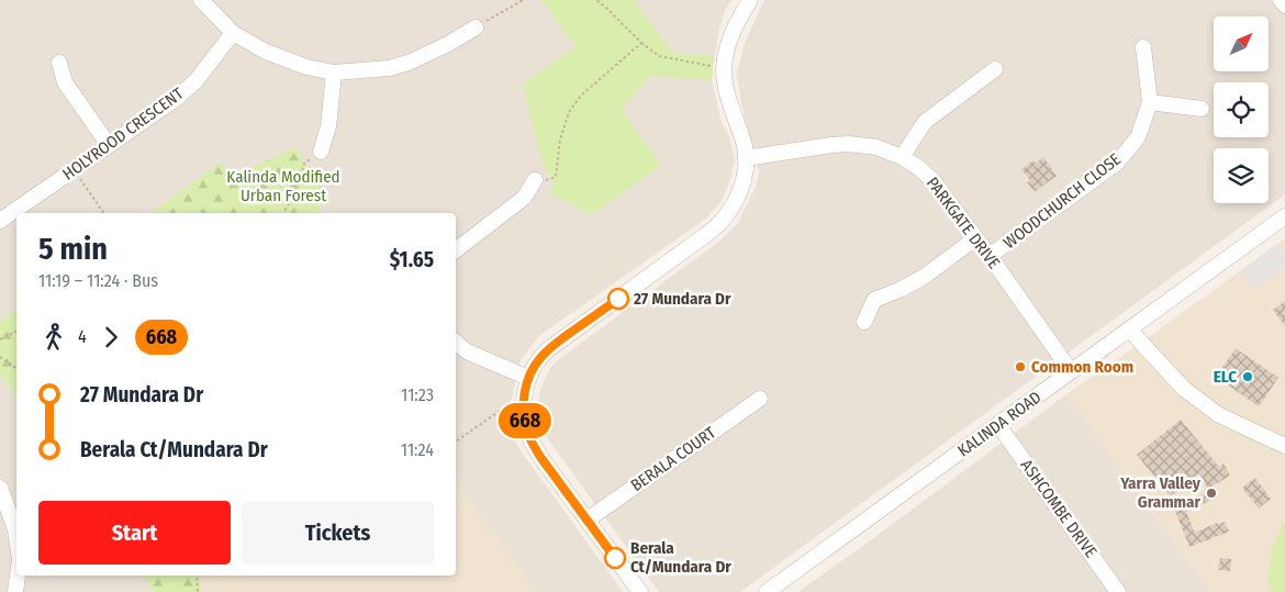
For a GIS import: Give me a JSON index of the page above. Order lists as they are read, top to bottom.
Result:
{
  "streets": {
    "street": [
      "HOLYROOD CRESCENT",
      "WOODCHURCH CLOSE",
      "PARKGATE DRIVE",
      "KALINDA ROAD",
      "BERALA COURT",
      "ASHCOMBE DRIVE"
    ]
  },
  "crossings": [
    ["WOODCHURCH CLOSE", "PARKGATE DRIVE"],
    ["PARKGATE DRIVE", "KALINDA ROAD"],
    ["KALINDA ROAD", "ASHCOMBE DRIVE"]
  ],
  "parks": ["Kalinda Modified Urban Forest"],
  "places": [
    "27 Mundara Dr",
    "Common Room",
    "ELC",
    "Yarra Valley Grammar",
    "Berala Ct/Mundara Dr"
  ],
  "lines": ["bus line 668"],
  "north": "top right",
  "page": {
    "on_map": "668",
    "heading": ["5 min", "11:19 – 11:24 · Bus", "$1.65"],
    "legs": ["4", "668"],
    "list": [
      {
        "name": "27 Mundara Dr",
        "value": "11:23"
      },
      {
        "name": "Berala Ct/Mundara Dr",
        "value": "11:24"
      }
    ],
    "buttons": ["Start", "Tickets"]
  }
}
